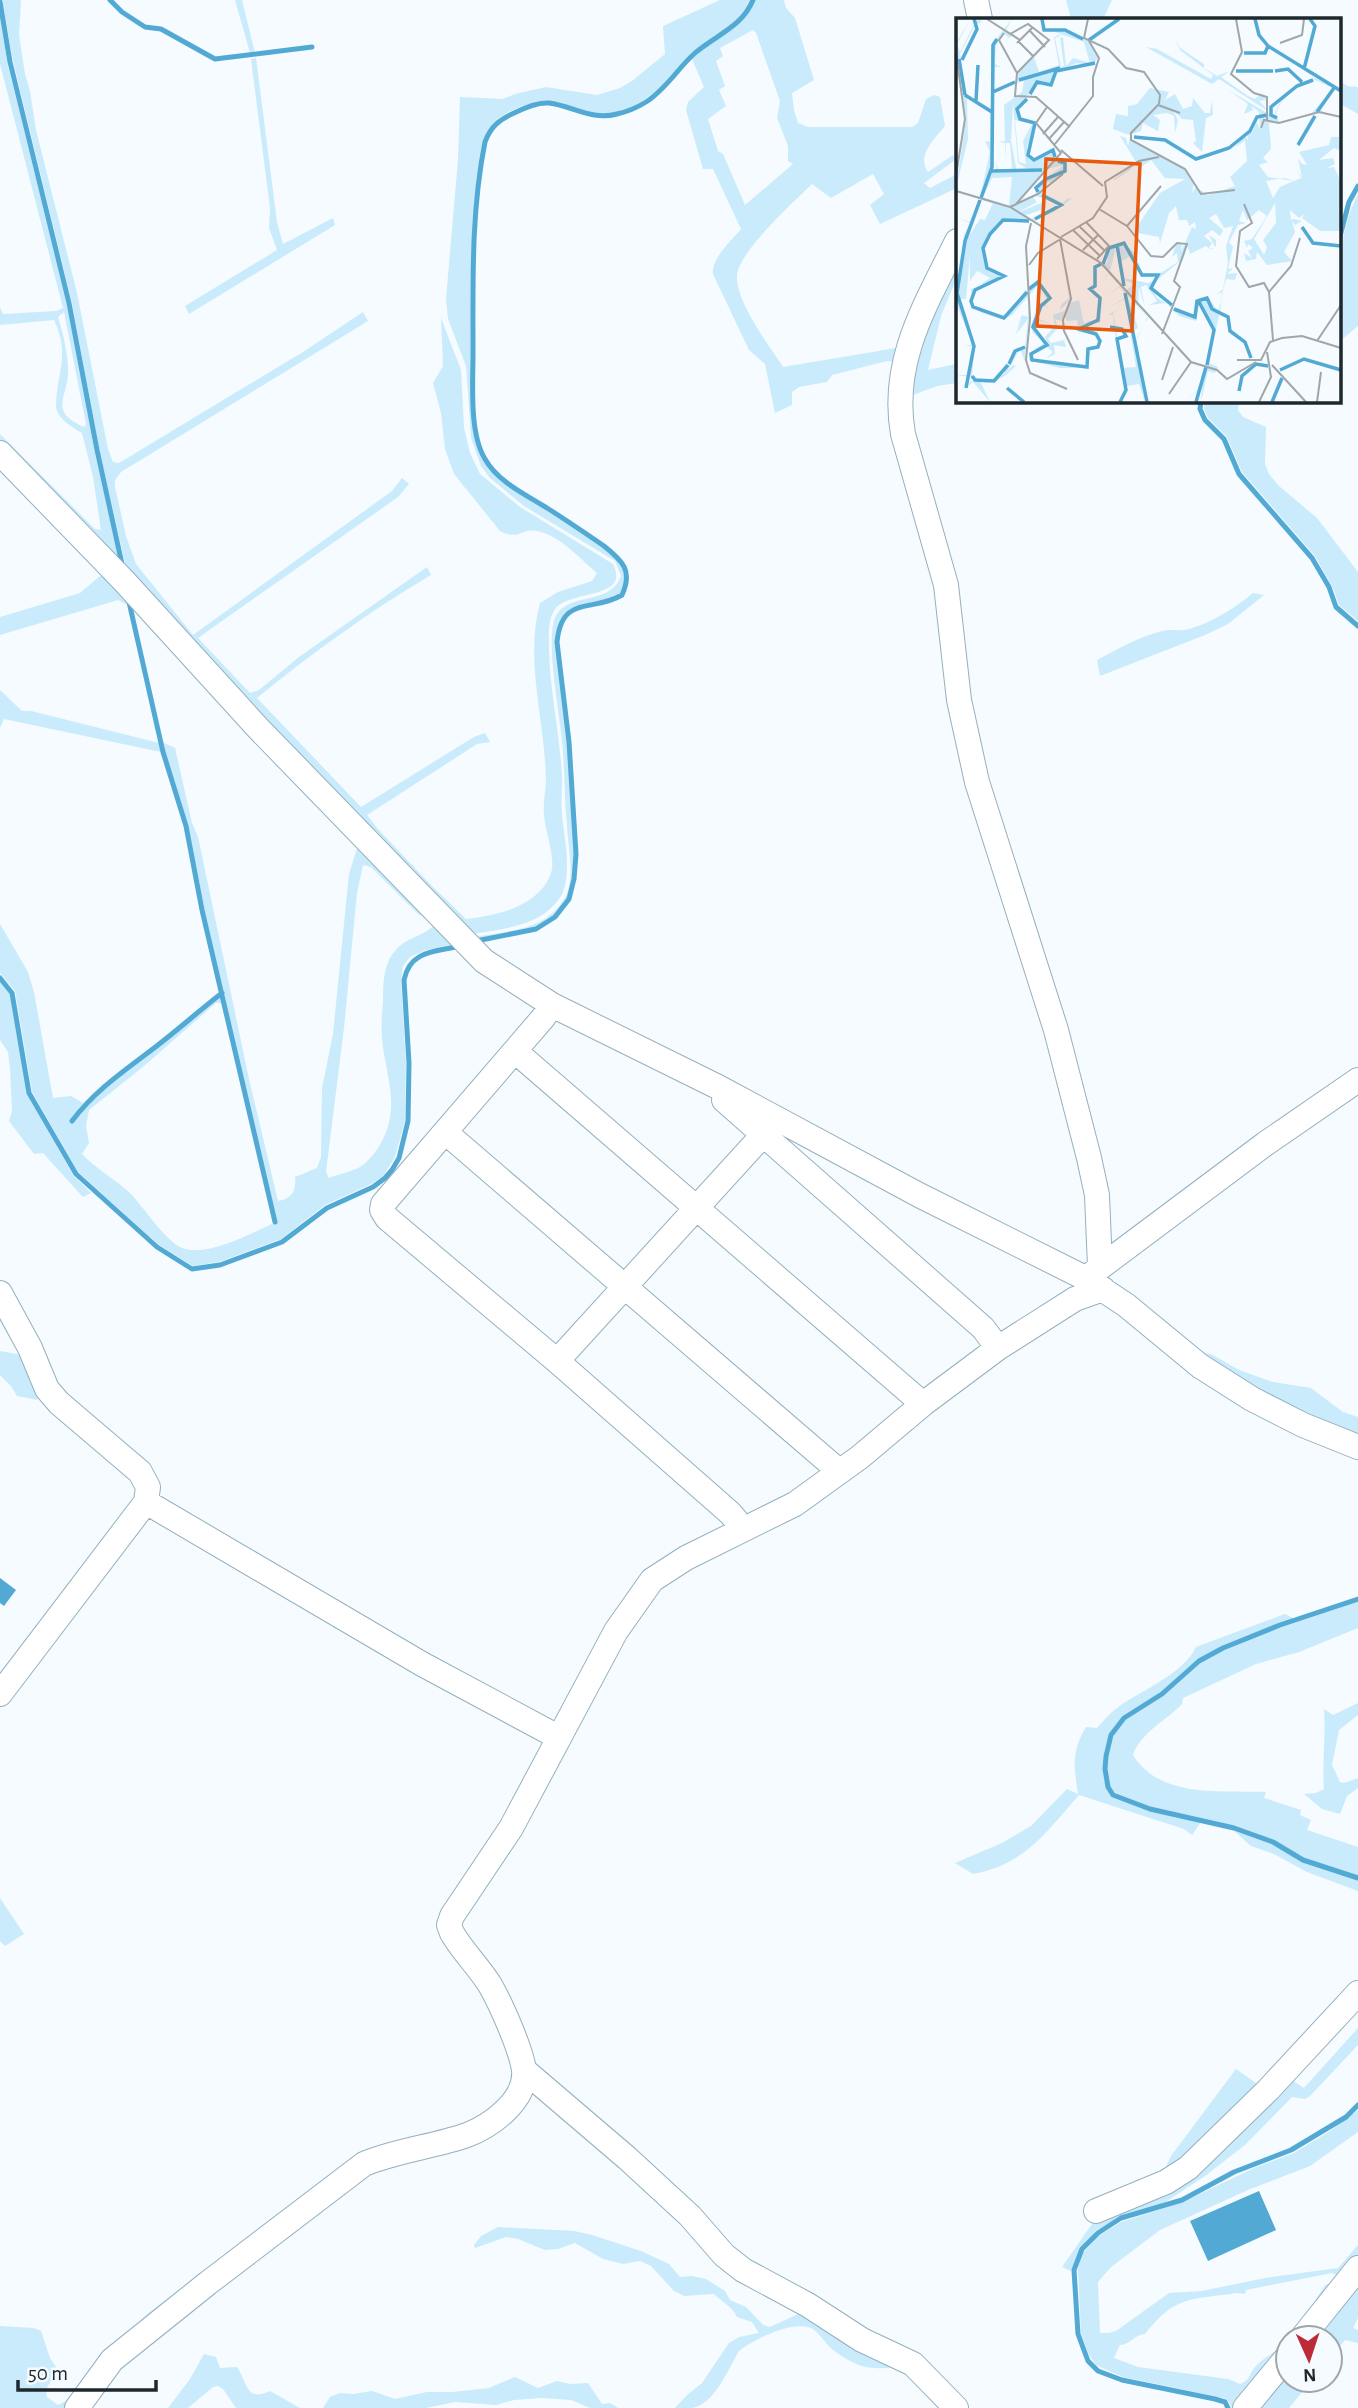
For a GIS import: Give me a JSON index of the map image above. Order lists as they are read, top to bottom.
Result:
{
  "scale_bar": "50 m",
  "north": "bottom"
}
